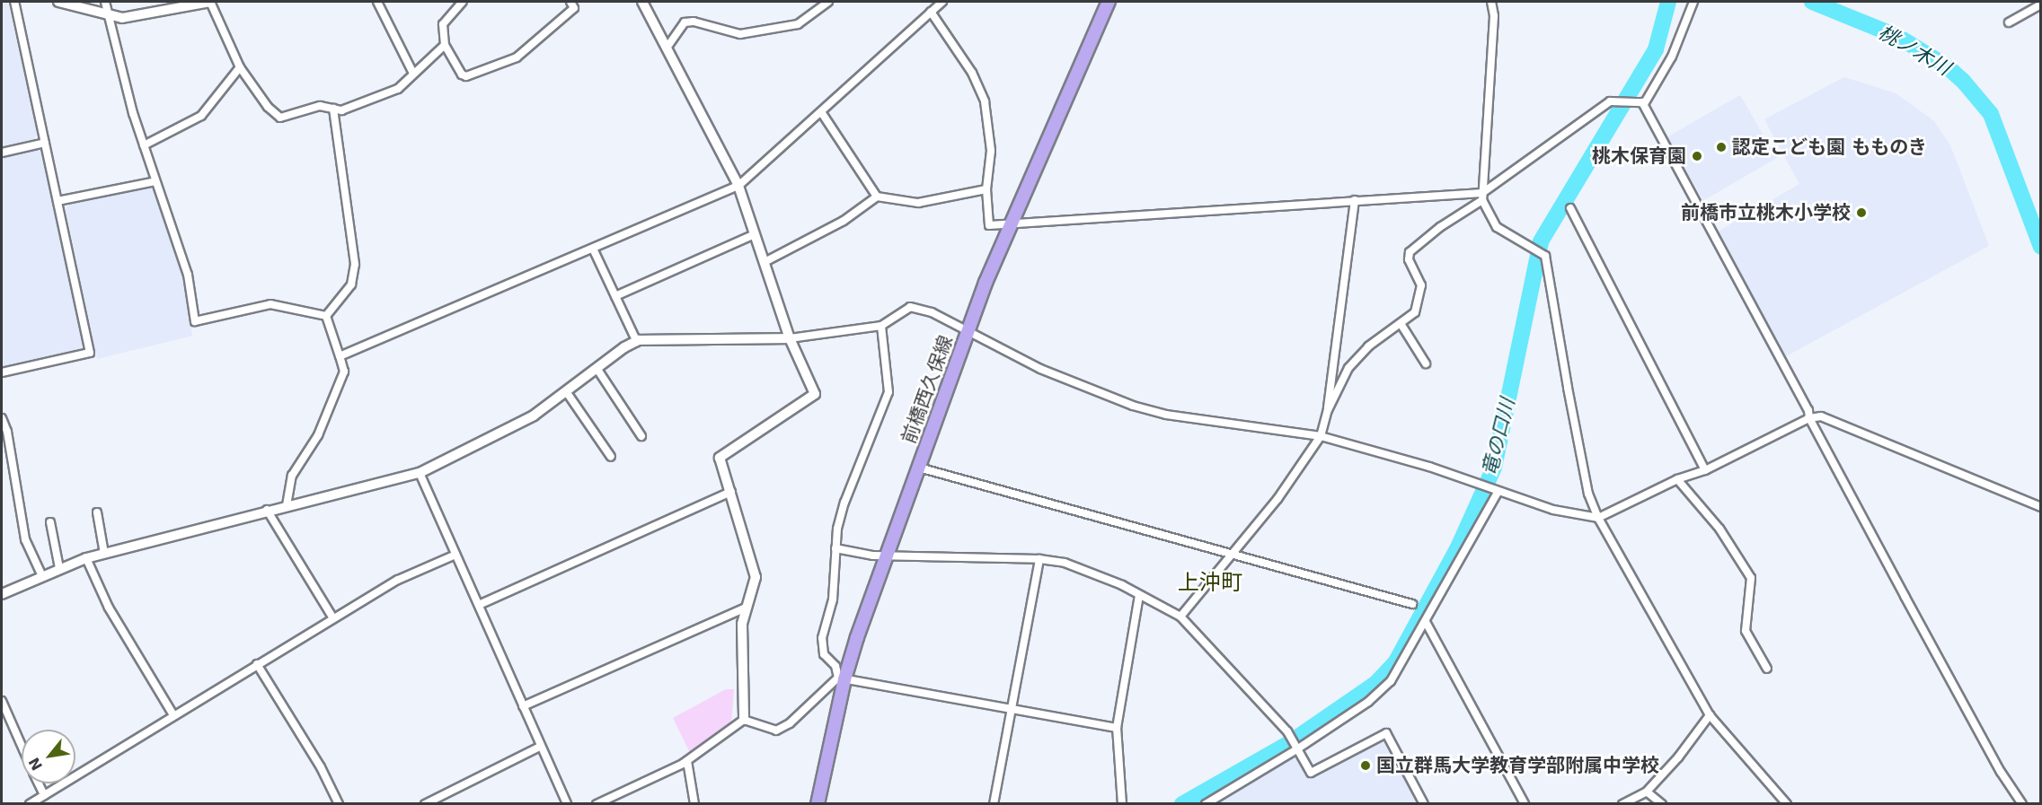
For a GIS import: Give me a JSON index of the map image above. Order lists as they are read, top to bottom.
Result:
{
  "streets": {
    "main road": ["前橋西久保線"]
  },
  "districts": ["上沖町"],
  "water": ["桃ノ木川", "竜の口川"],
  "places": [
    "認定こども園 もものき",
    "桃木保育園",
    "前橋市立桃木小学校",
    "国立群馬大学教育学部附属中学校"
  ],
  "north": "bottom left"
}
